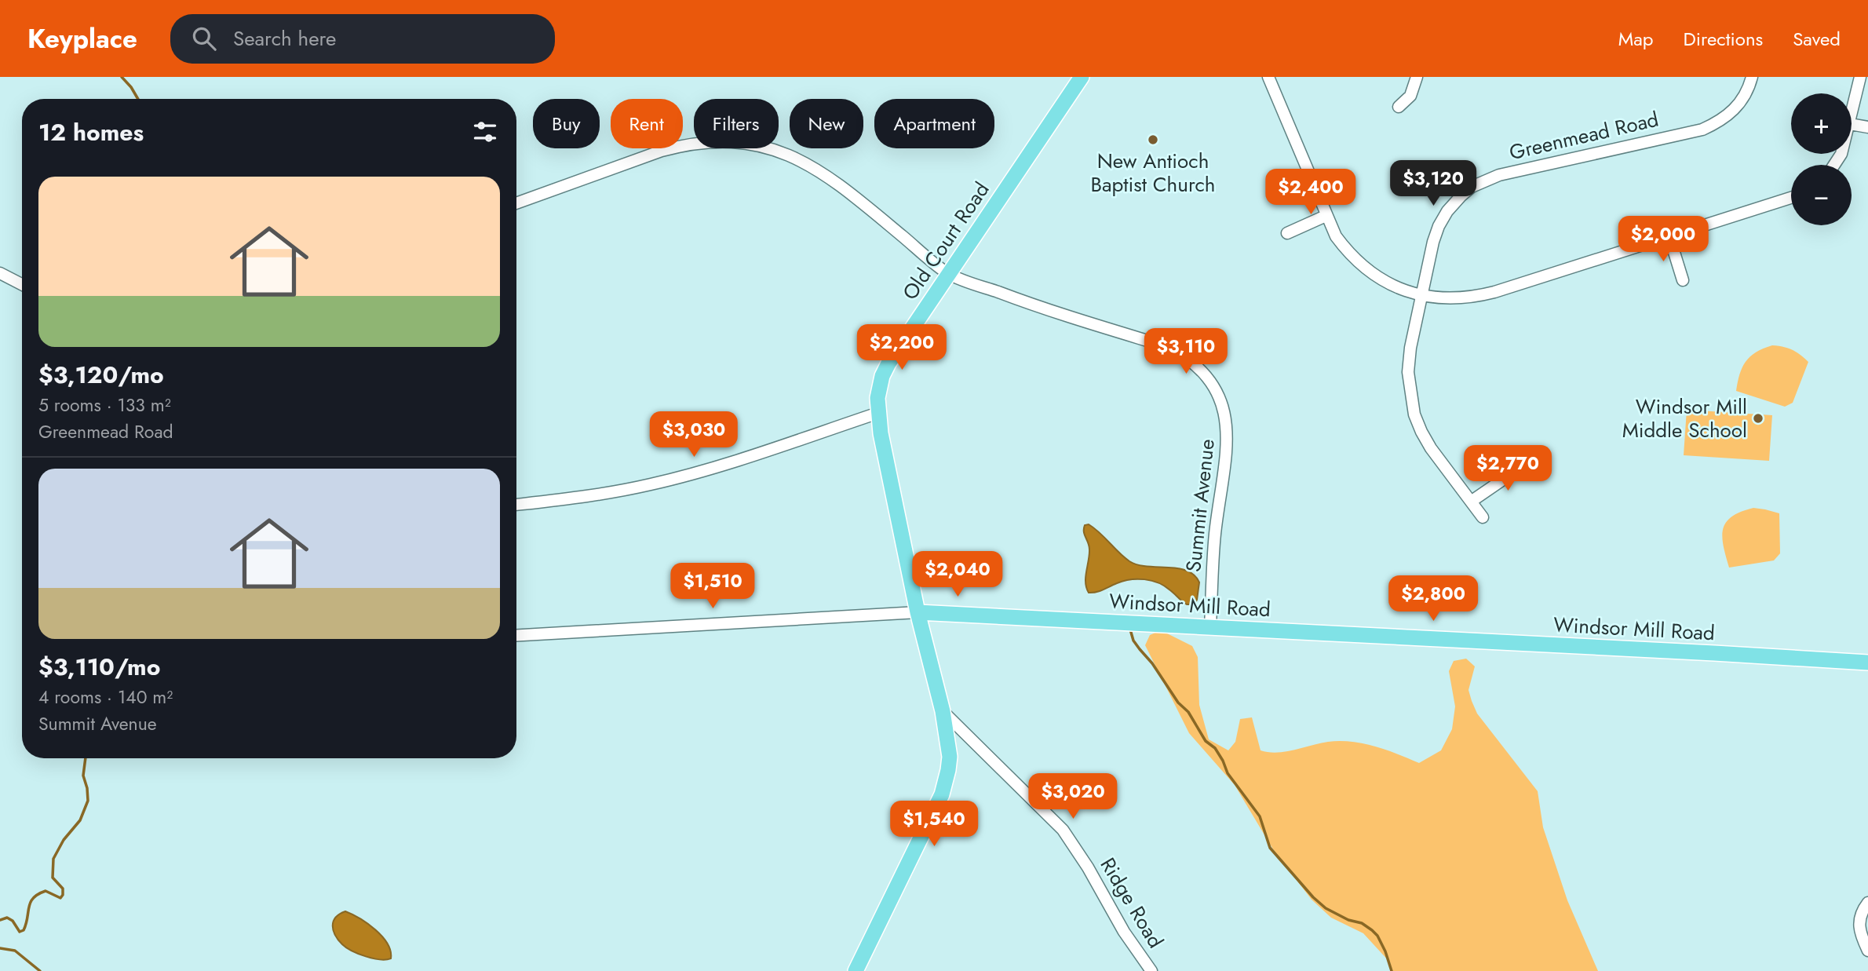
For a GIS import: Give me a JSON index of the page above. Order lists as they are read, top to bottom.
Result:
{
  "streets": {
    "main road": ["Old Court Road", "Windsor Mill Road"],
    "street": ["Greenmead Road", "Summit Avenue", "Ridge Road"]
  },
  "crossings": [
    ["Old Court Road", "Summit Avenue"],
    ["Old Court Road", "Windsor Mill Road"],
    ["Old Court Road", "Ridge Road"],
    ["Summit Avenue", "Windsor Mill Road"]
  ],
  "places": ["New Antioch Baptist Church", "Windsor Mill Middle School"],
  "page": {
    "header": "Keyplace",
    "search": "Search here",
    "nav": ["Map", "Directions", "Saved"],
    "map_buttons": ["+", "−"],
    "chip": [
      "Buy",
      "Rent",
      "Filters",
      "New",
      "Apartment"
    ],
    "heading": "12 homes",
    "price": [
      "$3,120",
      "$2,400",
      "$2,000",
      "$2,200",
      "$3,110",
      "$3,030",
      "$2,770",
      "$2,040",
      "$1,510",
      "$2,800",
      "$3,020",
      "$1,540"
    ],
    "list": [
      {
        "name": "$3,120/mo",
        "note": "5 rooms · 133 m² · Greenmead Road"
      },
      {
        "name": "$3,110/mo",
        "note": "4 rooms · 140 m² · Summit Avenue"
      }
    ]
  }
}
